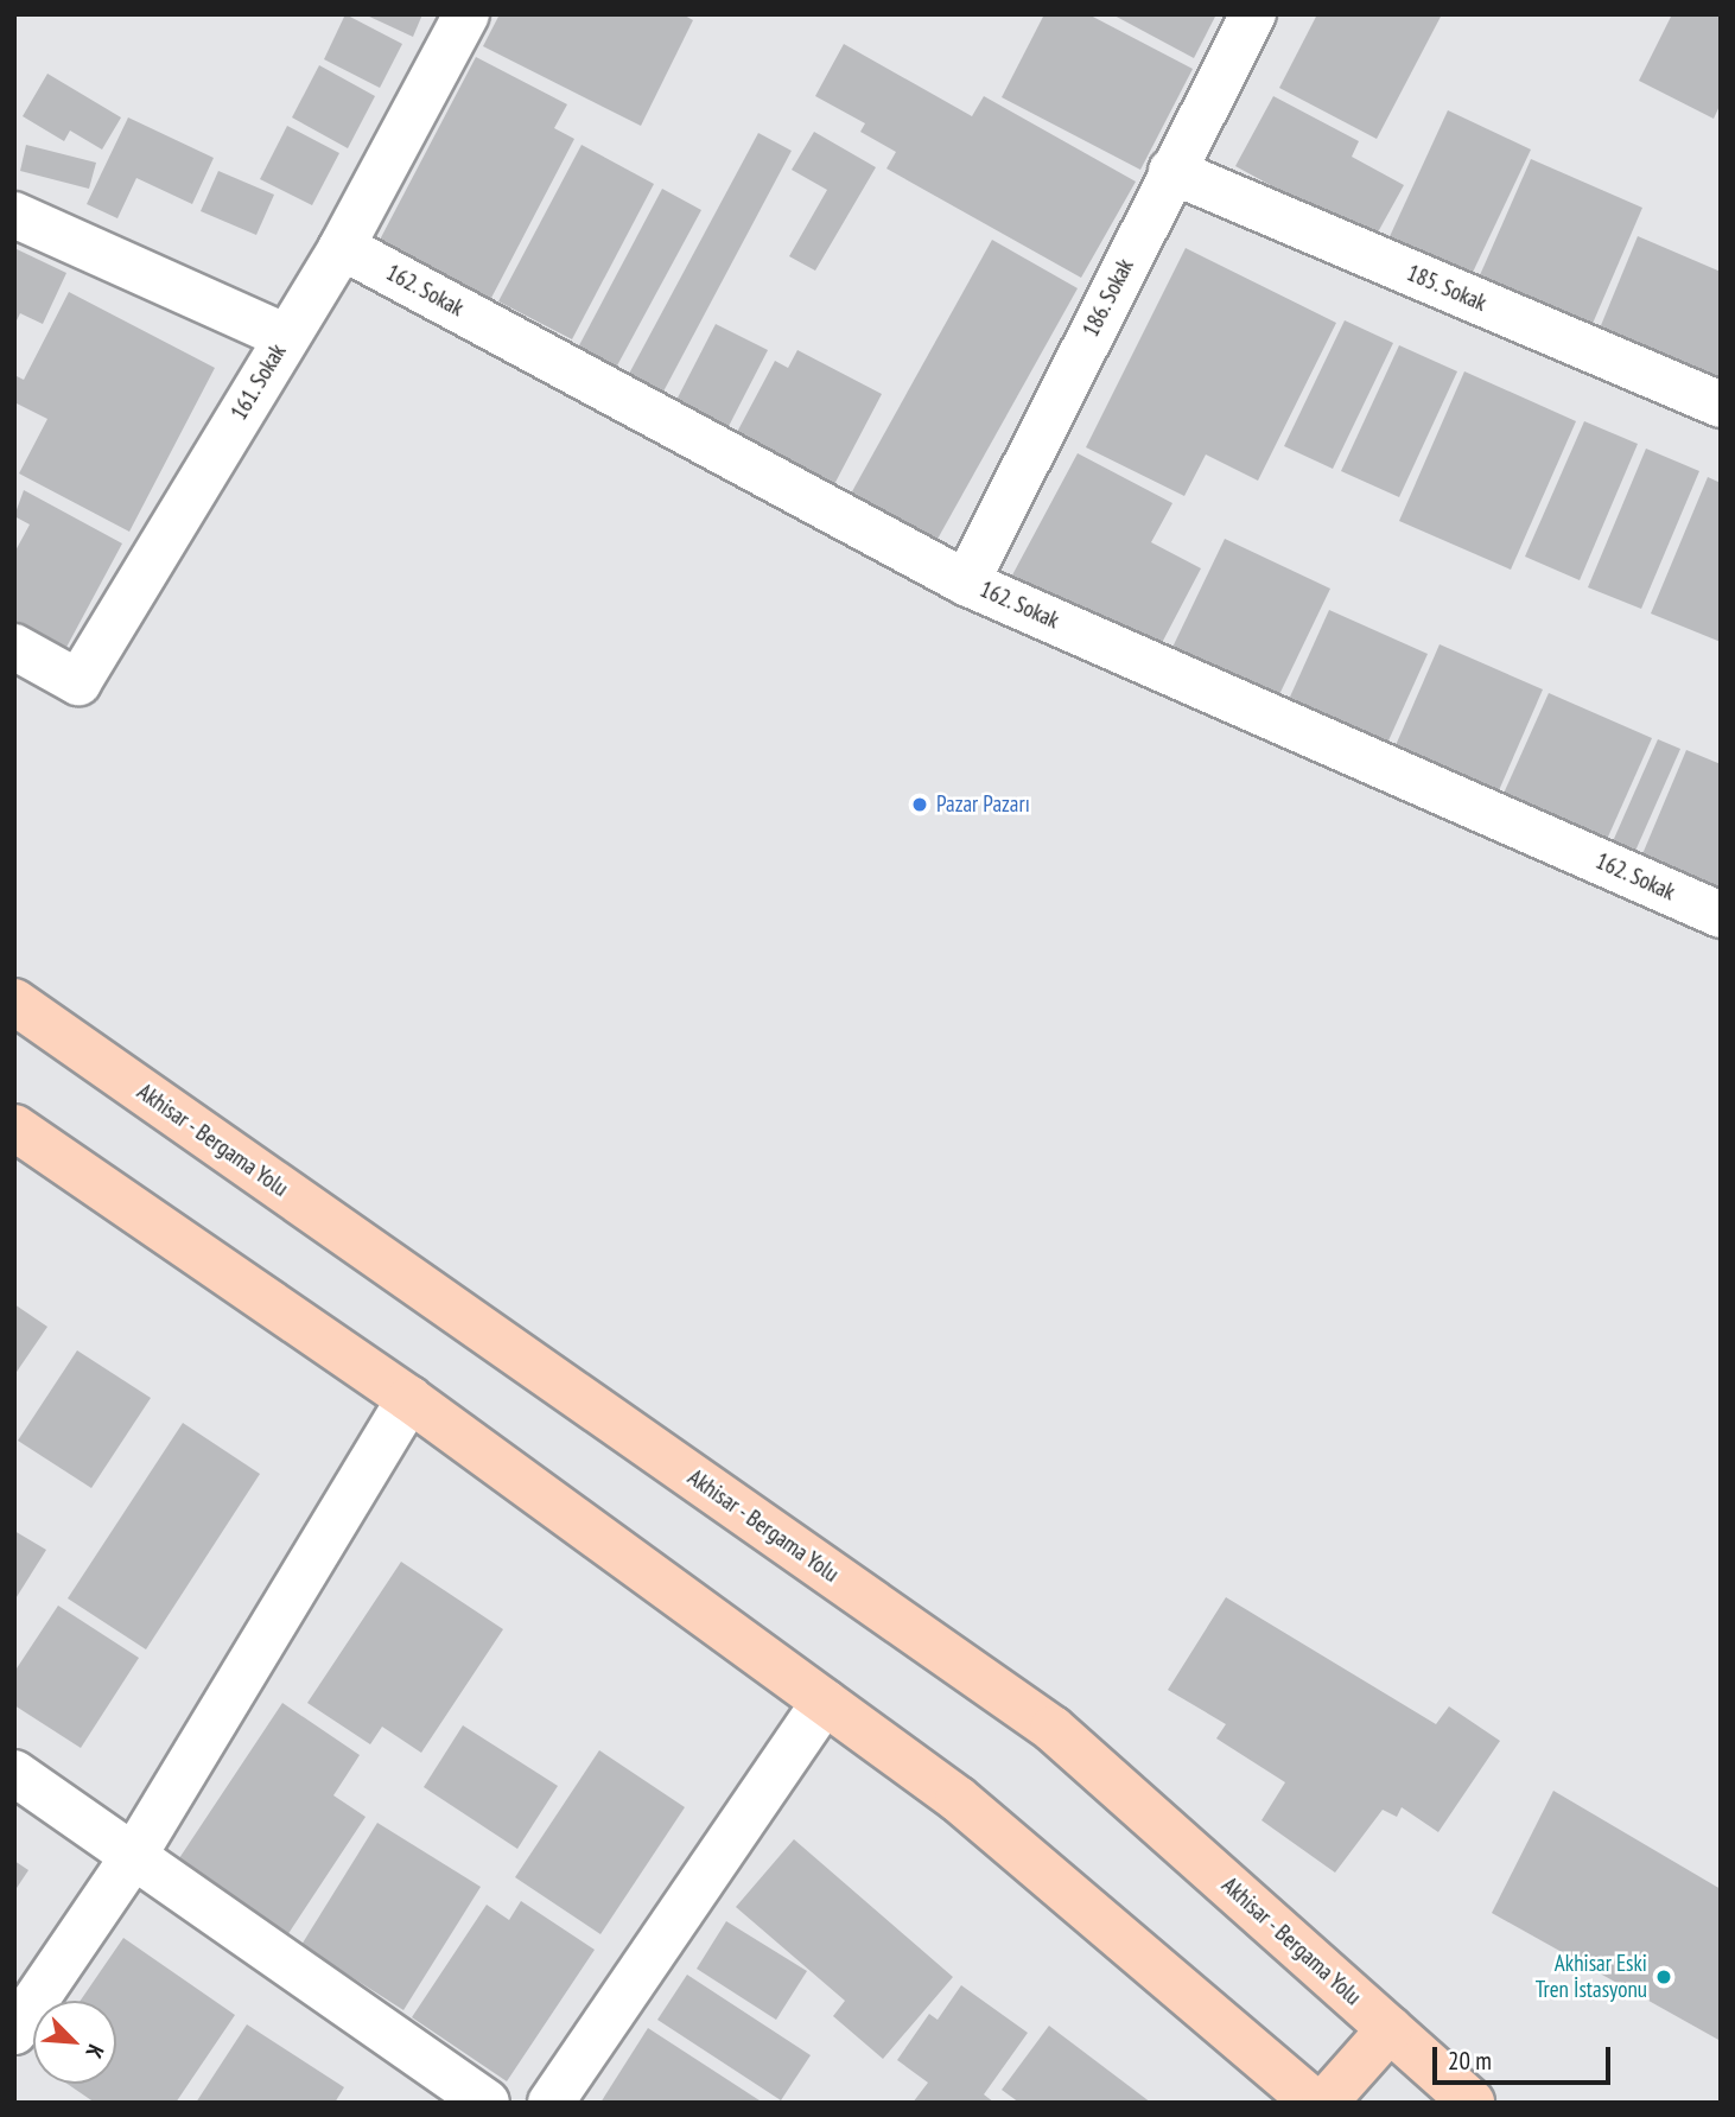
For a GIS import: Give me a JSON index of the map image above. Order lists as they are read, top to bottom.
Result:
{
  "streets": {
    "main road": ["Akhisar - Bergama Yolu"],
    "street": [
      "185. Sokak",
      "162. Sokak",
      "186. Sokak",
      "161. Sokak"
    ]
  },
  "crossings": [
    ["185. Sokak", "186. Sokak"],
    ["162. Sokak", "186. Sokak"],
    ["162. Sokak", "161. Sokak"]
  ],
  "places": ["Pazar Pazarı", "Akhisar Eski Tren İstasyonu"],
  "scale_bar": "20 m",
  "north": "bottom right"
}
